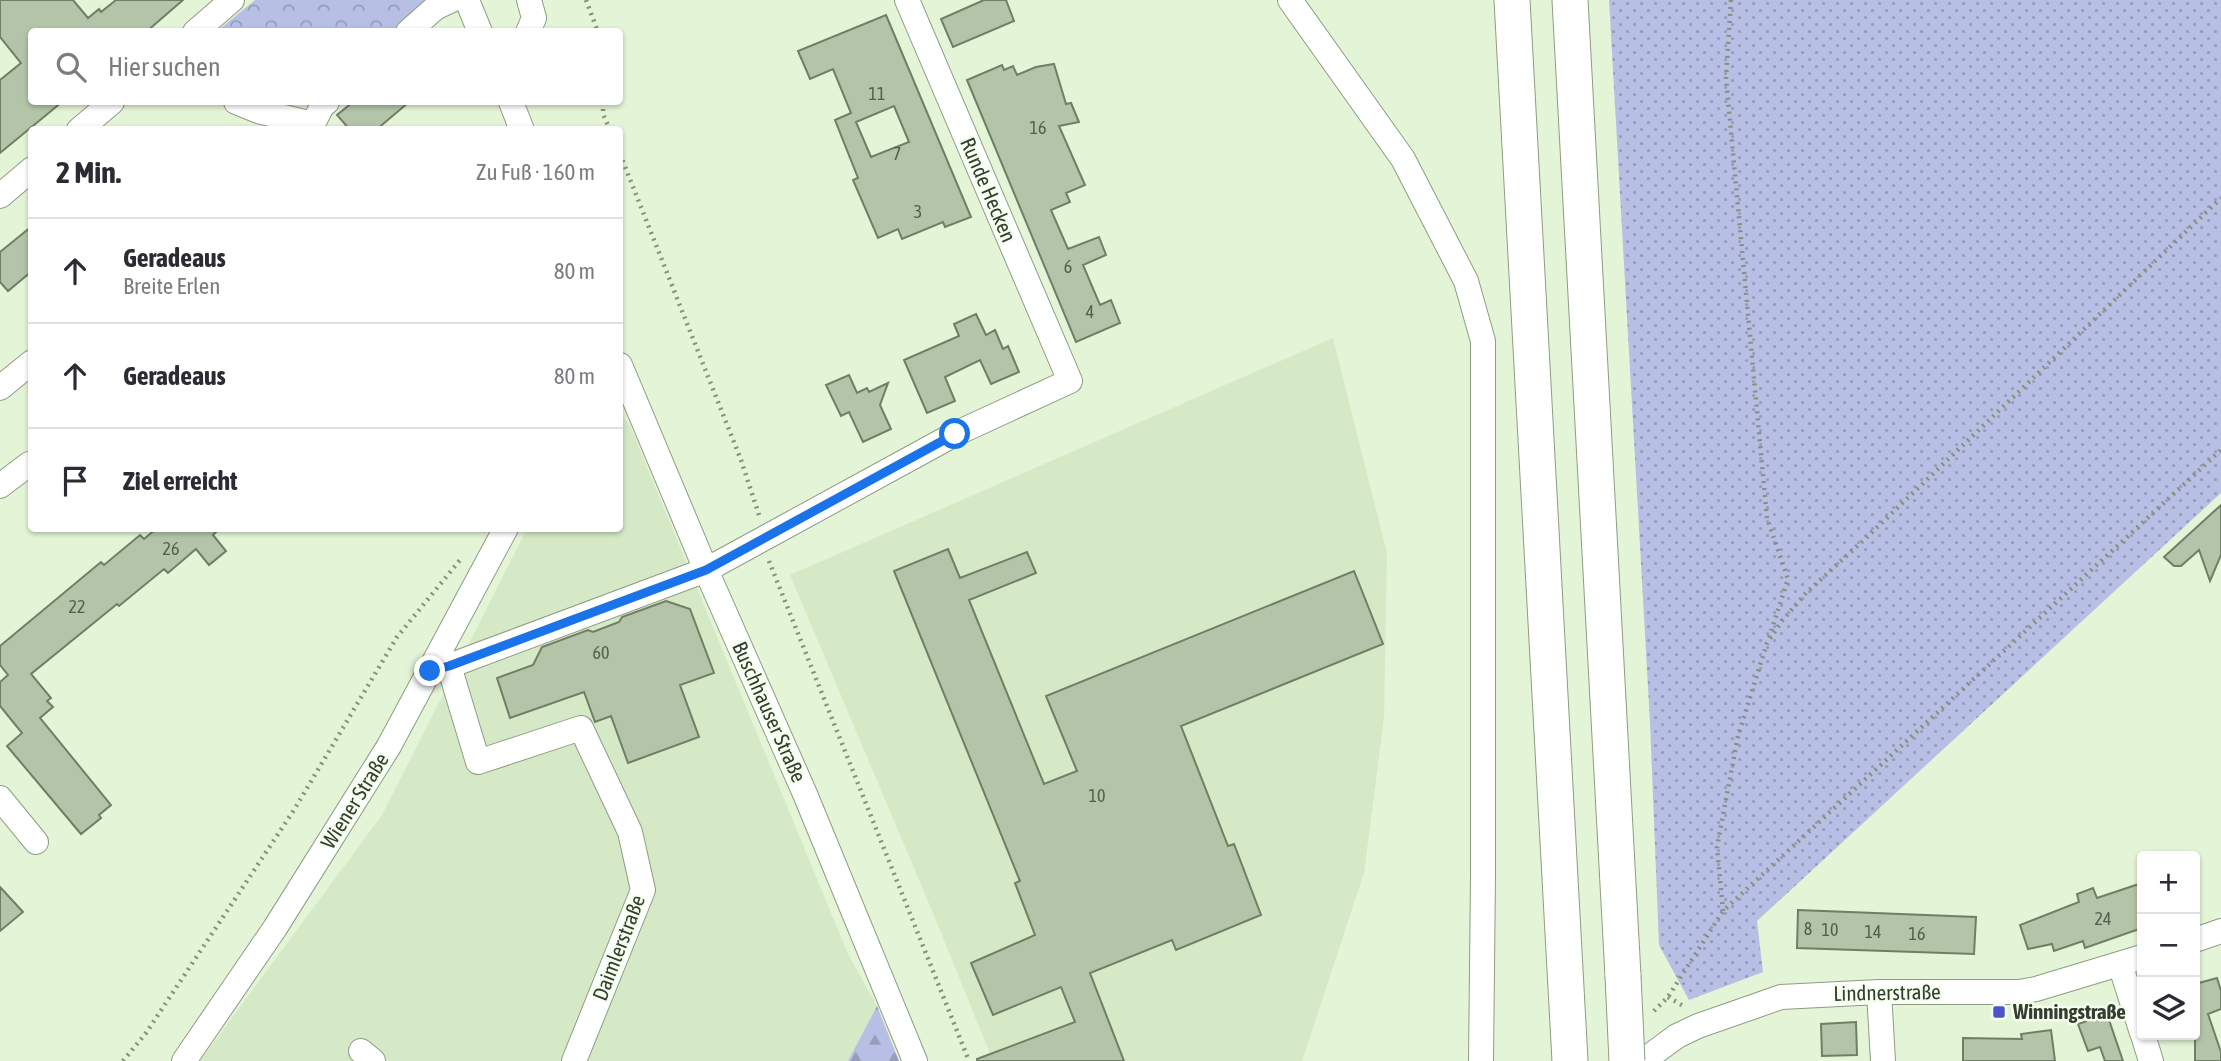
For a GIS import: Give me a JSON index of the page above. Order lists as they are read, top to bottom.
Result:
{
  "streets": {
    "street": [
      "Runde Hecken",
      "Buschhauser Straße",
      "Wiener Straße",
      "Daimlerstraße",
      "Lindnerstraße"
    ]
  },
  "crossings": [
    ["Wiener Straße", "Daimlerstraße"]
  ],
  "places": {
    "transit": ["Winningstraße"]
  },
  "house_numbers": [
    "11",
    "16",
    "7",
    "3",
    "6",
    "4",
    "26",
    "22",
    "60",
    "10",
    "24",
    "8",
    "10",
    "14",
    "16"
  ],
  "page": {
    "search": "Hier suchen",
    "heading": ["2 Min.", "Zu Fuß · 160 m"],
    "list": [
      ["Geradeaus", "Breite Erlen", "80 m"],
      ["Geradeaus", "80 m"],
      "Ziel erreicht"
    ],
    "map_buttons": ["+", "−"]
  }
}
